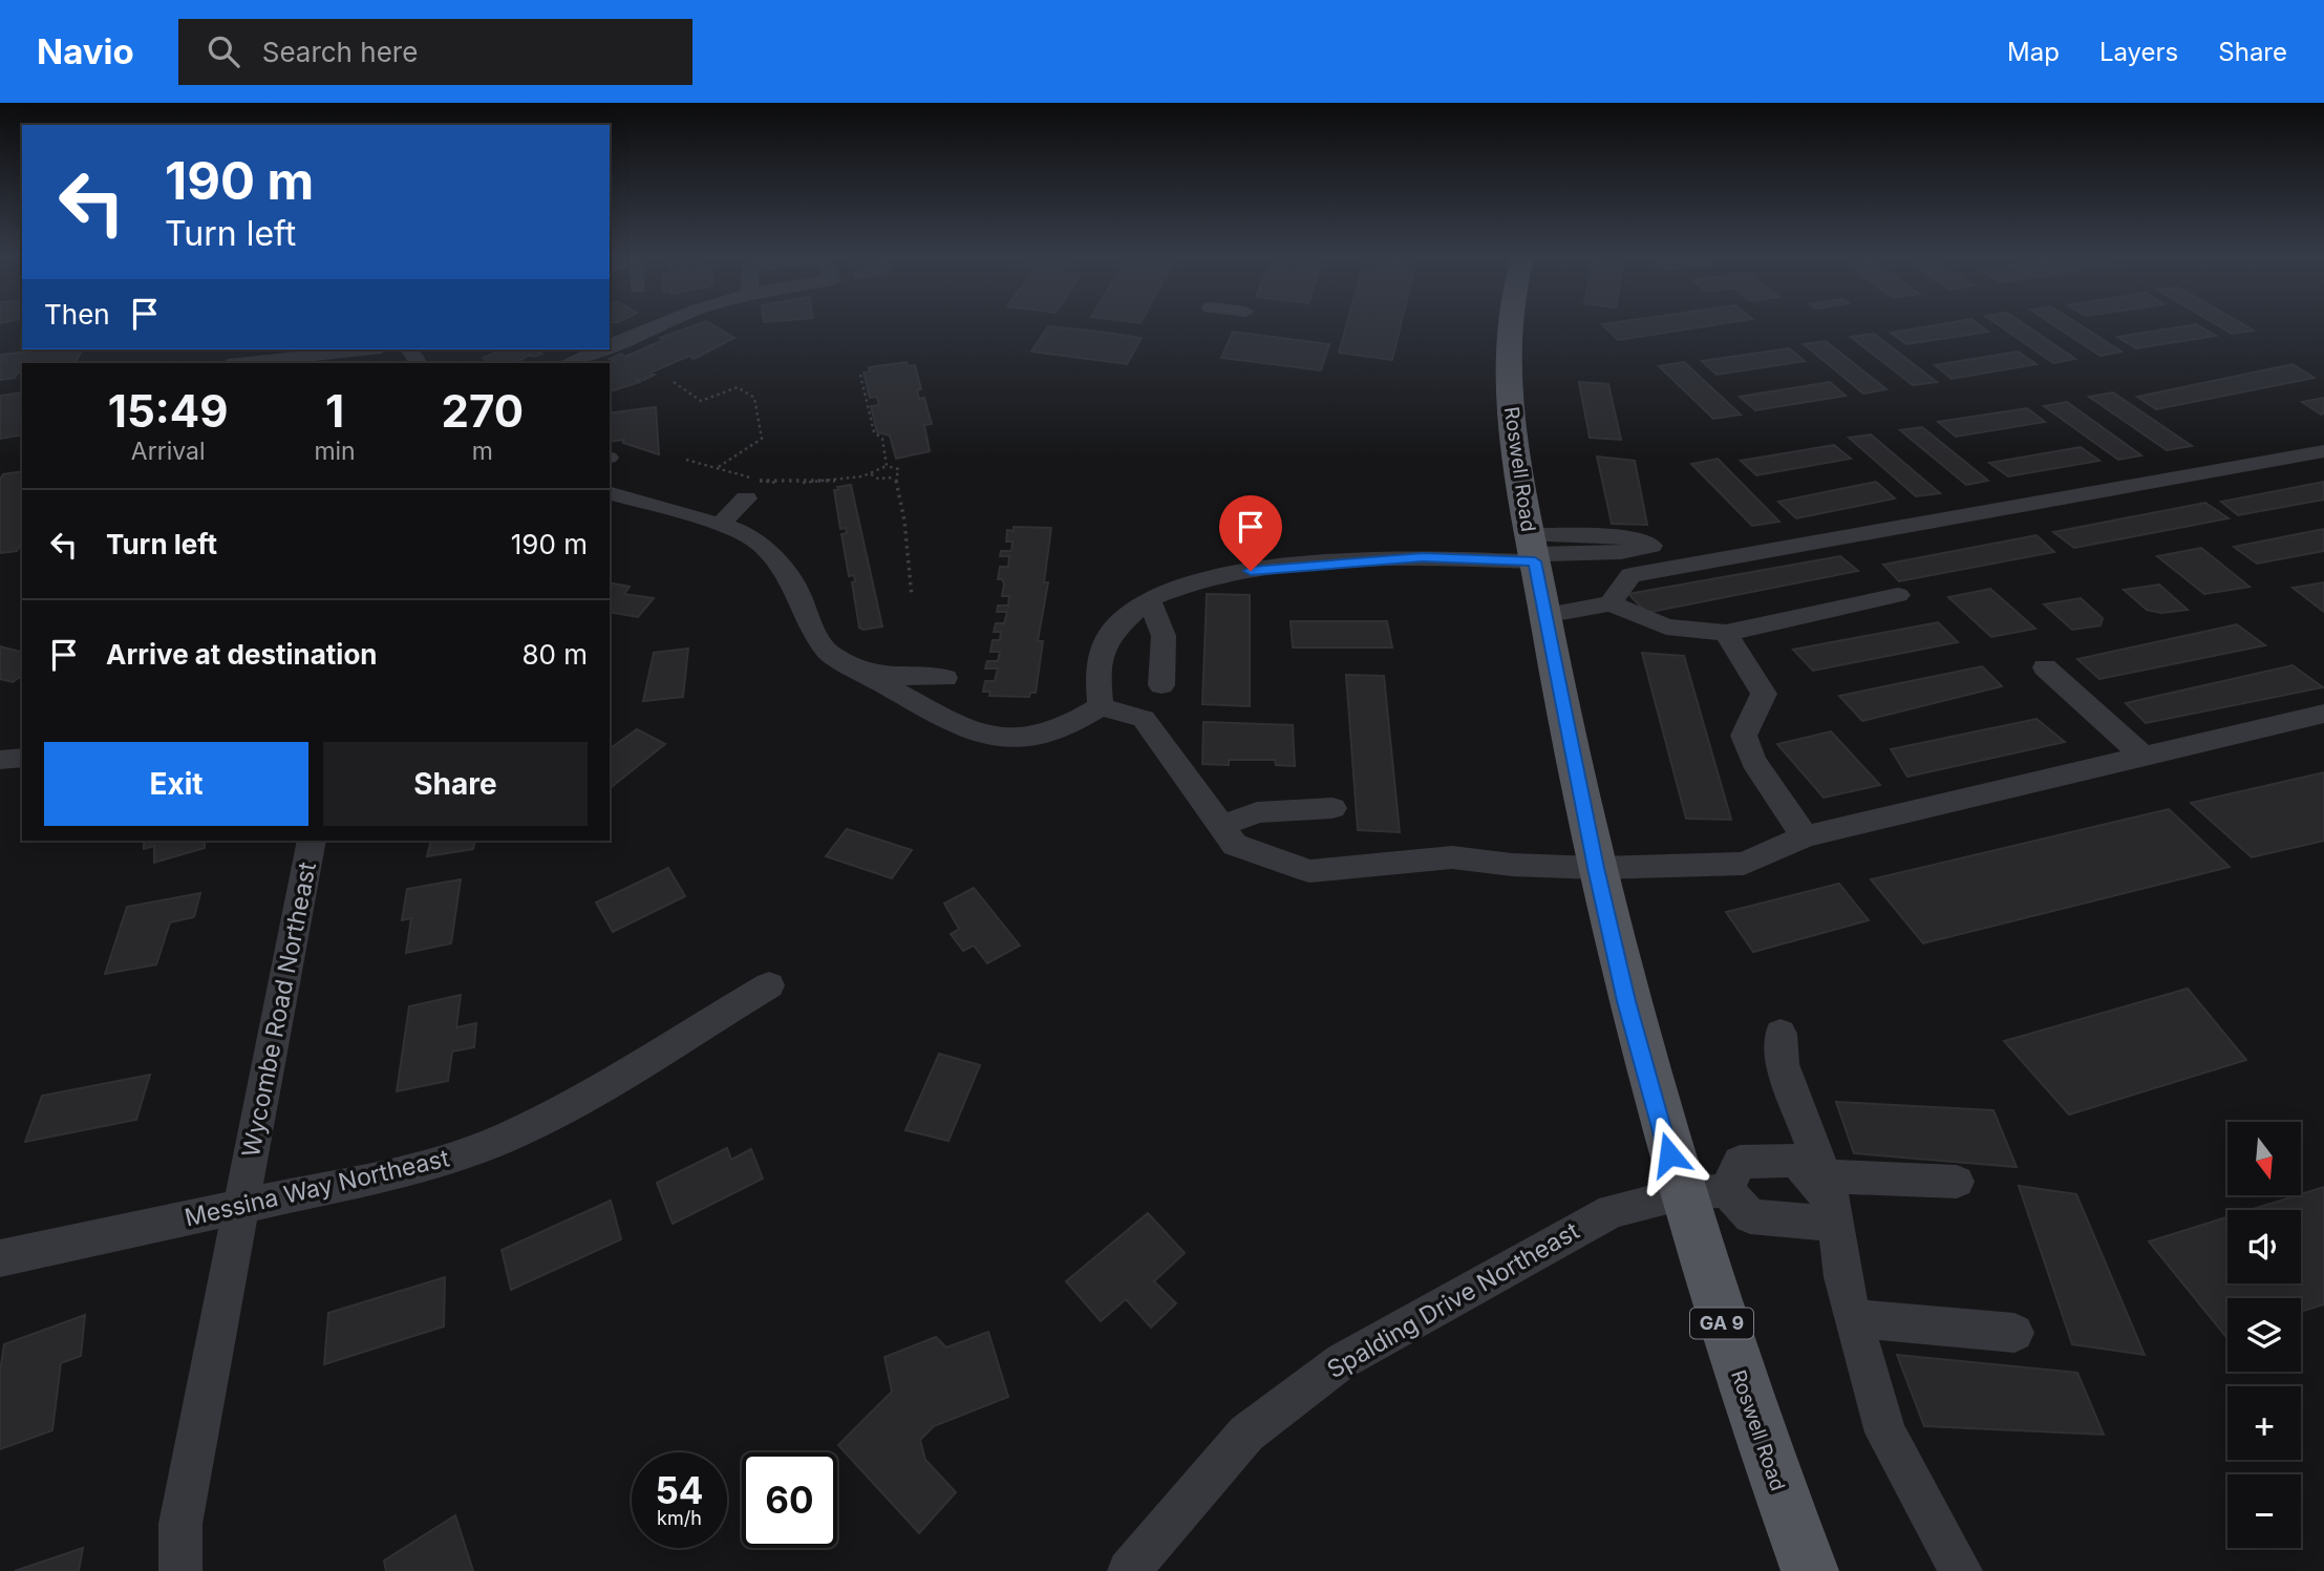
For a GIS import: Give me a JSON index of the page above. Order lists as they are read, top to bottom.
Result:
{
  "streets": {
    "main road": ["Roswell Road", "GA 9"],
    "street": ["Wycombe Road Northeast", "Messina Way Northeast", "Spalding Drive Northeast"]
  },
  "crossings": [
    ["Roswell Road", "Spalding Drive Northeast"],
    ["Wycombe Road Northeast", "Messina Way Northeast"]
  ],
  "north": "bottom",
  "page": {
    "header": "Navio",
    "search": "Search here",
    "nav": ["Map", "Layers", "Share"],
    "turn": ["190 m", "Turn left"],
    "then": "Then",
    "eta": [
      "15:49",
      "Arrival",
      "1",
      "min",
      "270",
      "m"
    ],
    "list": [
      {
        "name": "Turn left",
        "value": "190 m"
      },
      {
        "name": "Arrive at destination",
        "value": "80 m"
      }
    ],
    "buttons": ["Exit", "Share"],
    "map_buttons": ["+", "−"],
    "speed": "54 km/h",
    "limit": "60"
  }
}
